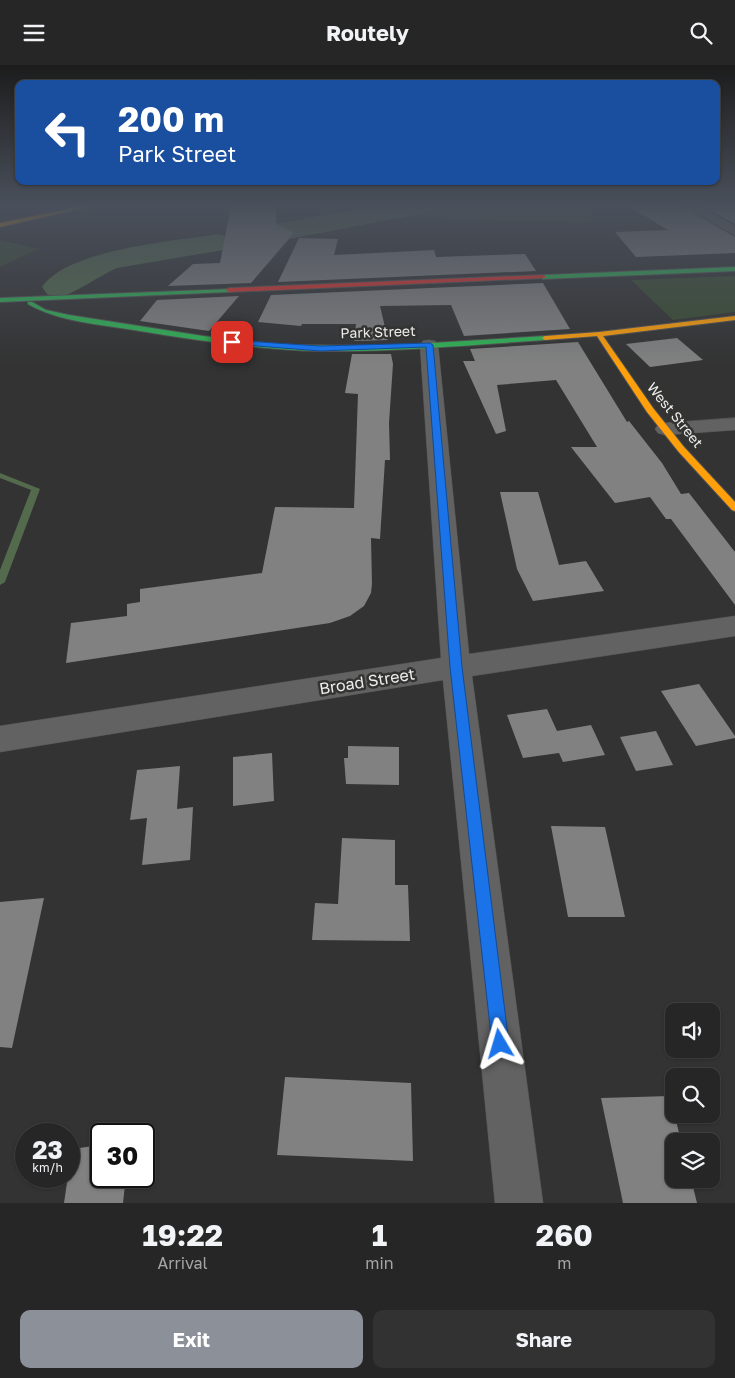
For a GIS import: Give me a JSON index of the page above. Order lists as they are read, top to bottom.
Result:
{
  "streets": {
    "street": ["Park Street", "West Street", "Broad Street"]
  },
  "crossings": [
    ["Park Street", "West Street"]
  ],
  "page": {
    "header": "Routely",
    "turn": ["200 m", "Park Street"],
    "speed": "23 km/h",
    "limit": "30",
    "eta": [
      "19:22",
      "Arrival",
      "1",
      "min",
      "260",
      "m"
    ],
    "buttons": ["Exit", "Share"]
  }
}
